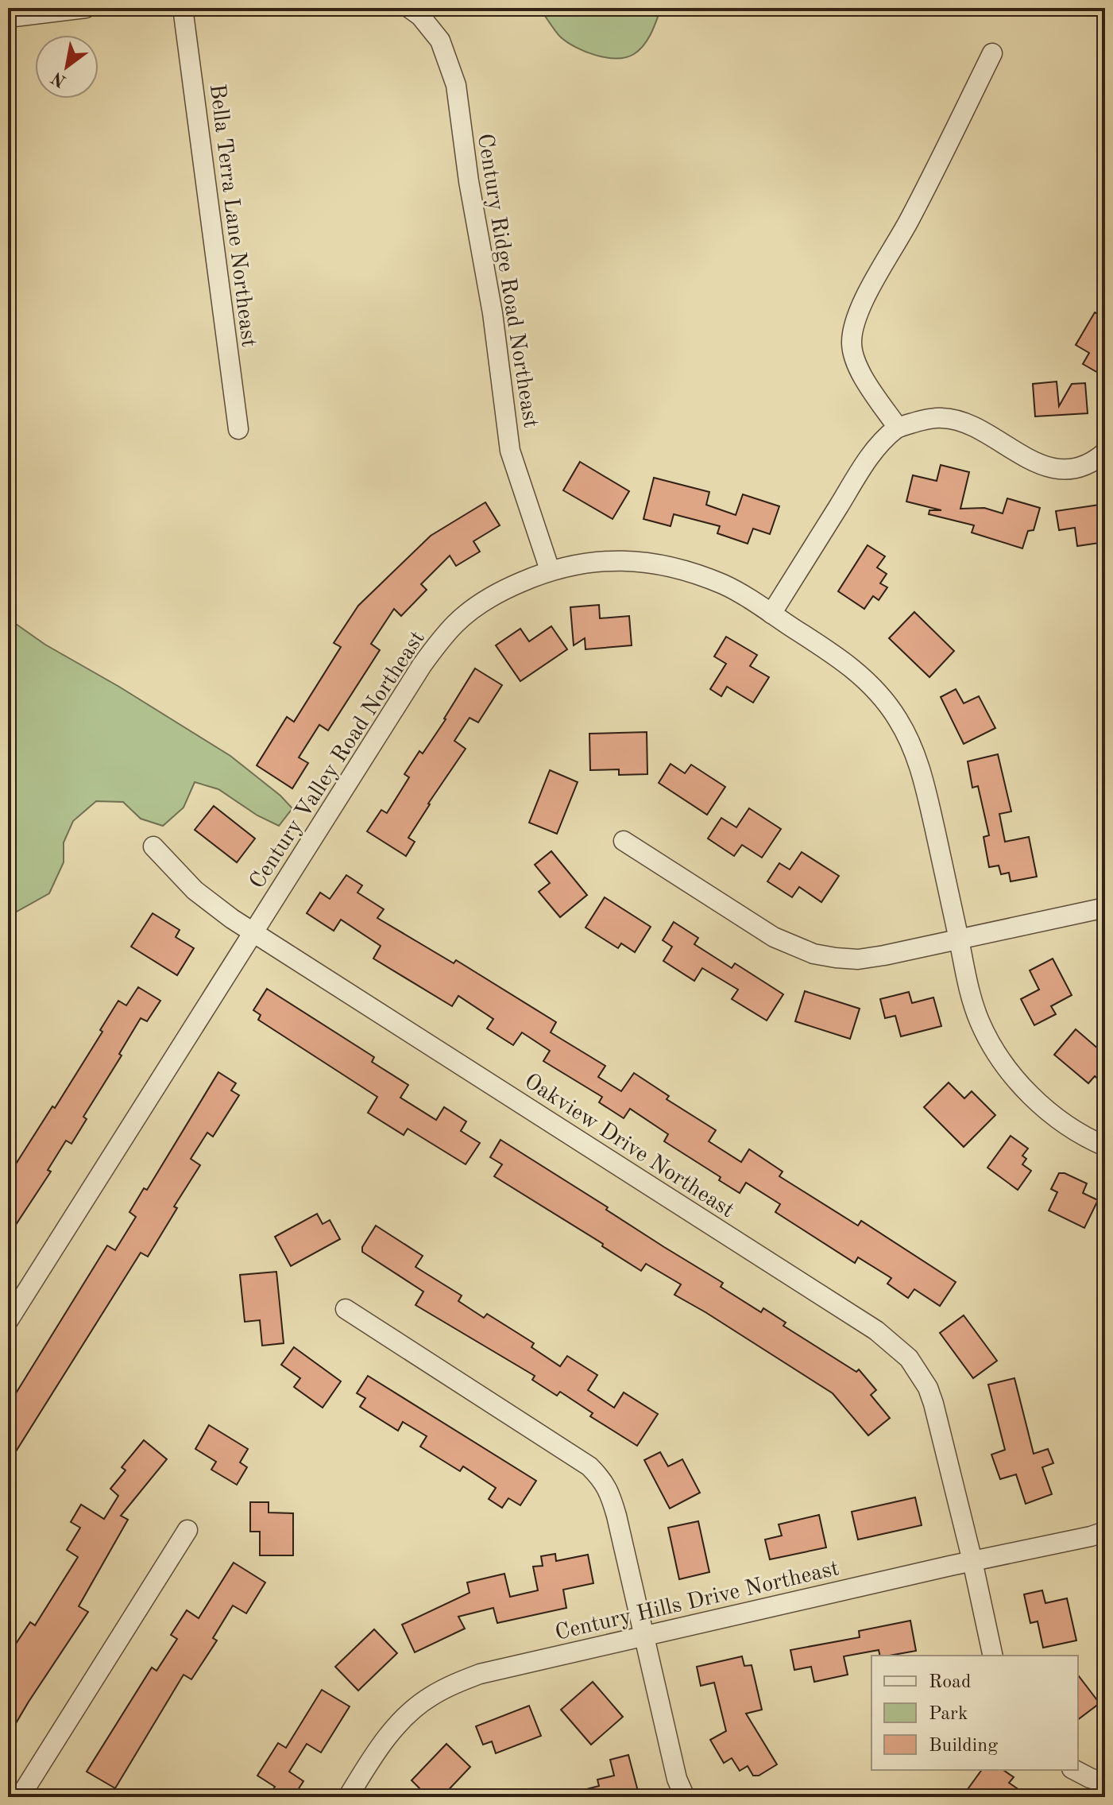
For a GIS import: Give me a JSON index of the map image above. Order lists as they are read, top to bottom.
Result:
{
  "streets": {
    "street": [
      "Bella Terra Lane Northeast",
      "Century Ridge Road Northeast",
      "Century Valley Road Northeast",
      "Oakview Drive Northeast",
      "Century Hills Drive Northeast"
    ]
  },
  "crossings": [
    ["Century Ridge Road Northeast", "Century Valley Road Northeast"],
    ["Century Valley Road Northeast", "Oakview Drive Northeast"],
    ["Oakview Drive Northeast", "Century Hills Drive Northeast"]
  ],
  "legend": ["Road", "Park", "Building"],
  "north": "bottom left"
}
